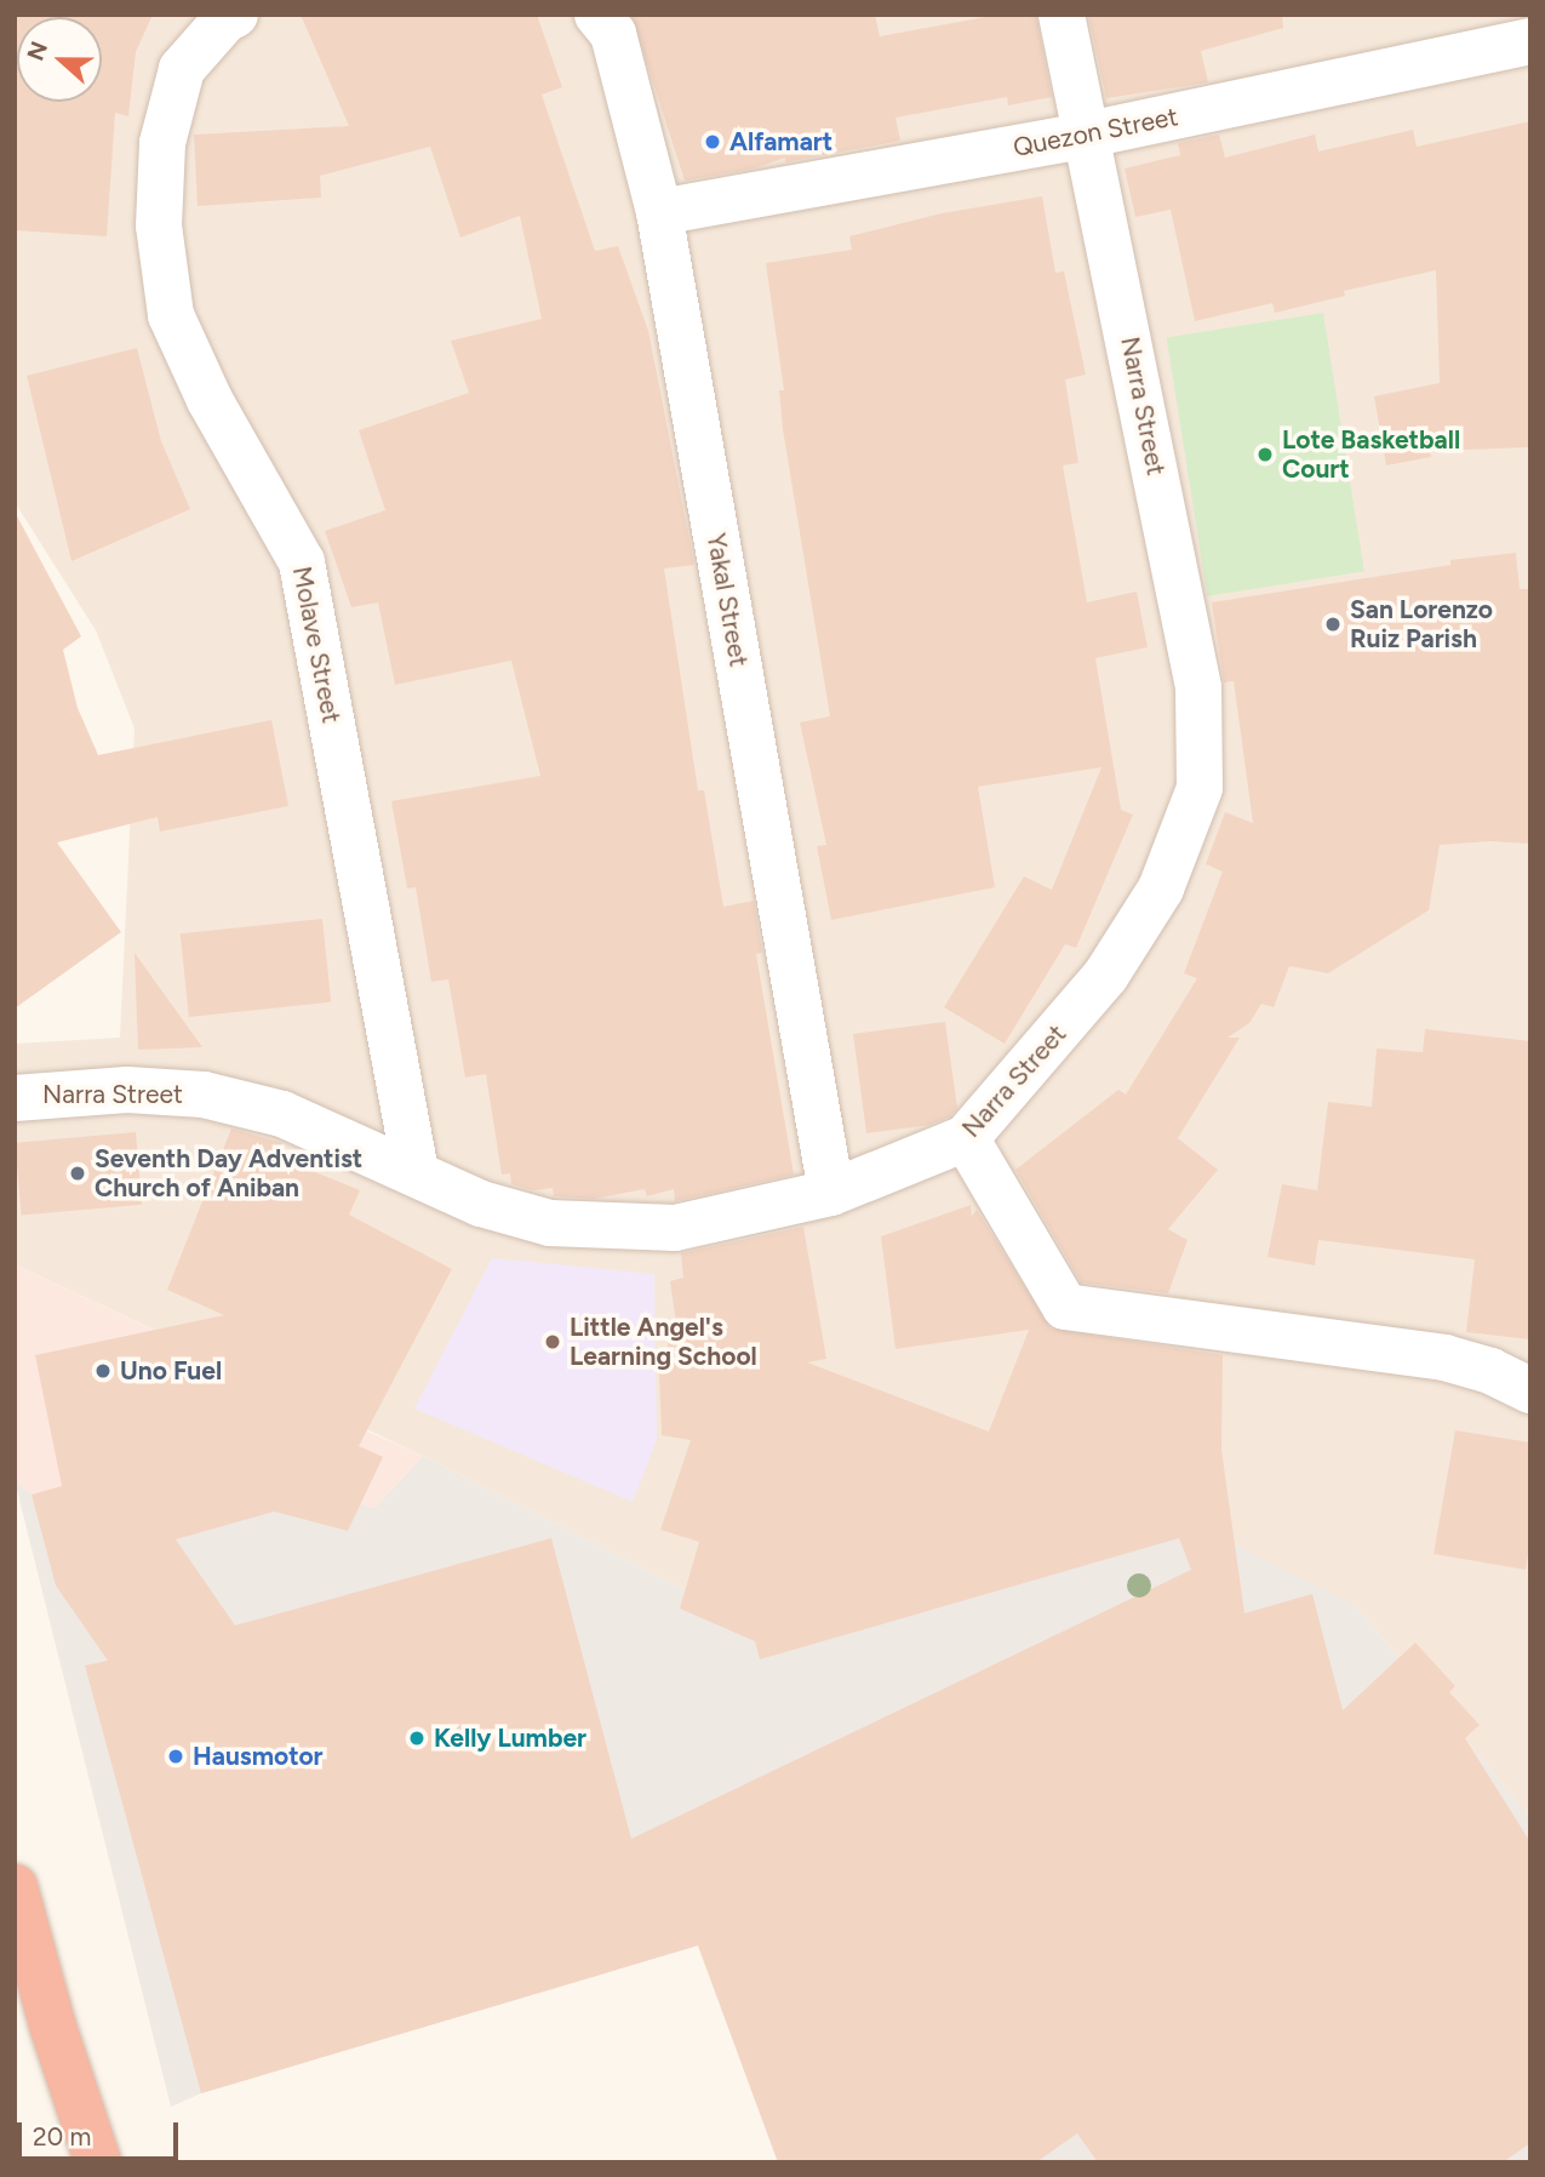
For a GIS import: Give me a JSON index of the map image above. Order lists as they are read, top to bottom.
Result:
{
  "streets": {
    "street": [
      "Quezon Street",
      "Narra Street",
      "Yakal Street",
      "Molave Street"
    ]
  },
  "crossings": [
    ["Quezon Street", "Narra Street"],
    ["Quezon Street", "Yakal Street"],
    ["Narra Street", "Yakal Street"],
    ["Narra Street", "Molave Street"]
  ],
  "places": [
    "Alfamart",
    "Lote Basketball Court",
    "San Lorenzo Ruiz Parish",
    "Seventh Day Adventist Church of Aniban",
    "Little Angel's Learning School",
    "Uno Fuel",
    "Kelly Lumber",
    "Hausmotor"
  ],
  "scale_bar": "20 m",
  "north": "left"
}
